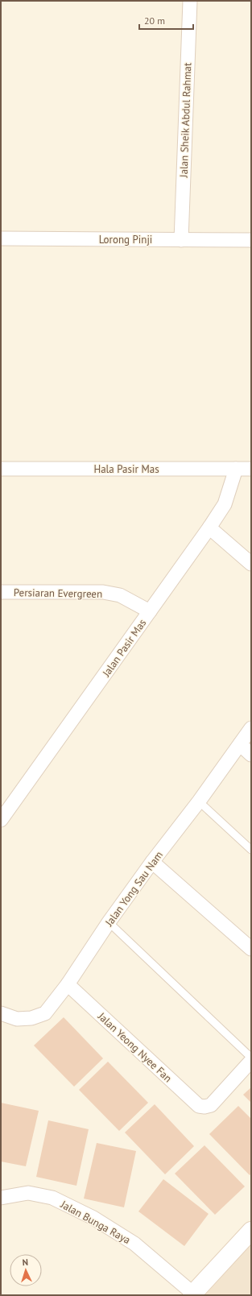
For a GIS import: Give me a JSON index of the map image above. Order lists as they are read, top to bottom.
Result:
{
  "streets": {
    "main road": ["Jalan Bunga Raya"],
    "street": [
      "Jalan Sheik Abdul Rahmat",
      "Lorong Pinji",
      "Hala Pasir Mas",
      "Persiaran Evergreen",
      "Jalan Pasir Mas",
      "Jalan Yong Sau Nam",
      "Jalan Yeong Nyee Fan"
    ]
  },
  "crossings": [
    ["Jalan Sheik Abdul Rahmat", "Lorong Pinji"],
    ["Hala Pasir Mas", "Jalan Pasir Mas"],
    ["Persiaran Evergreen", "Jalan Pasir Mas"],
    ["Jalan Yong Sau Nam", "Jalan Yeong Nyee Fan"]
  ],
  "scale_bar": "20 m",
  "north": "top"
}
